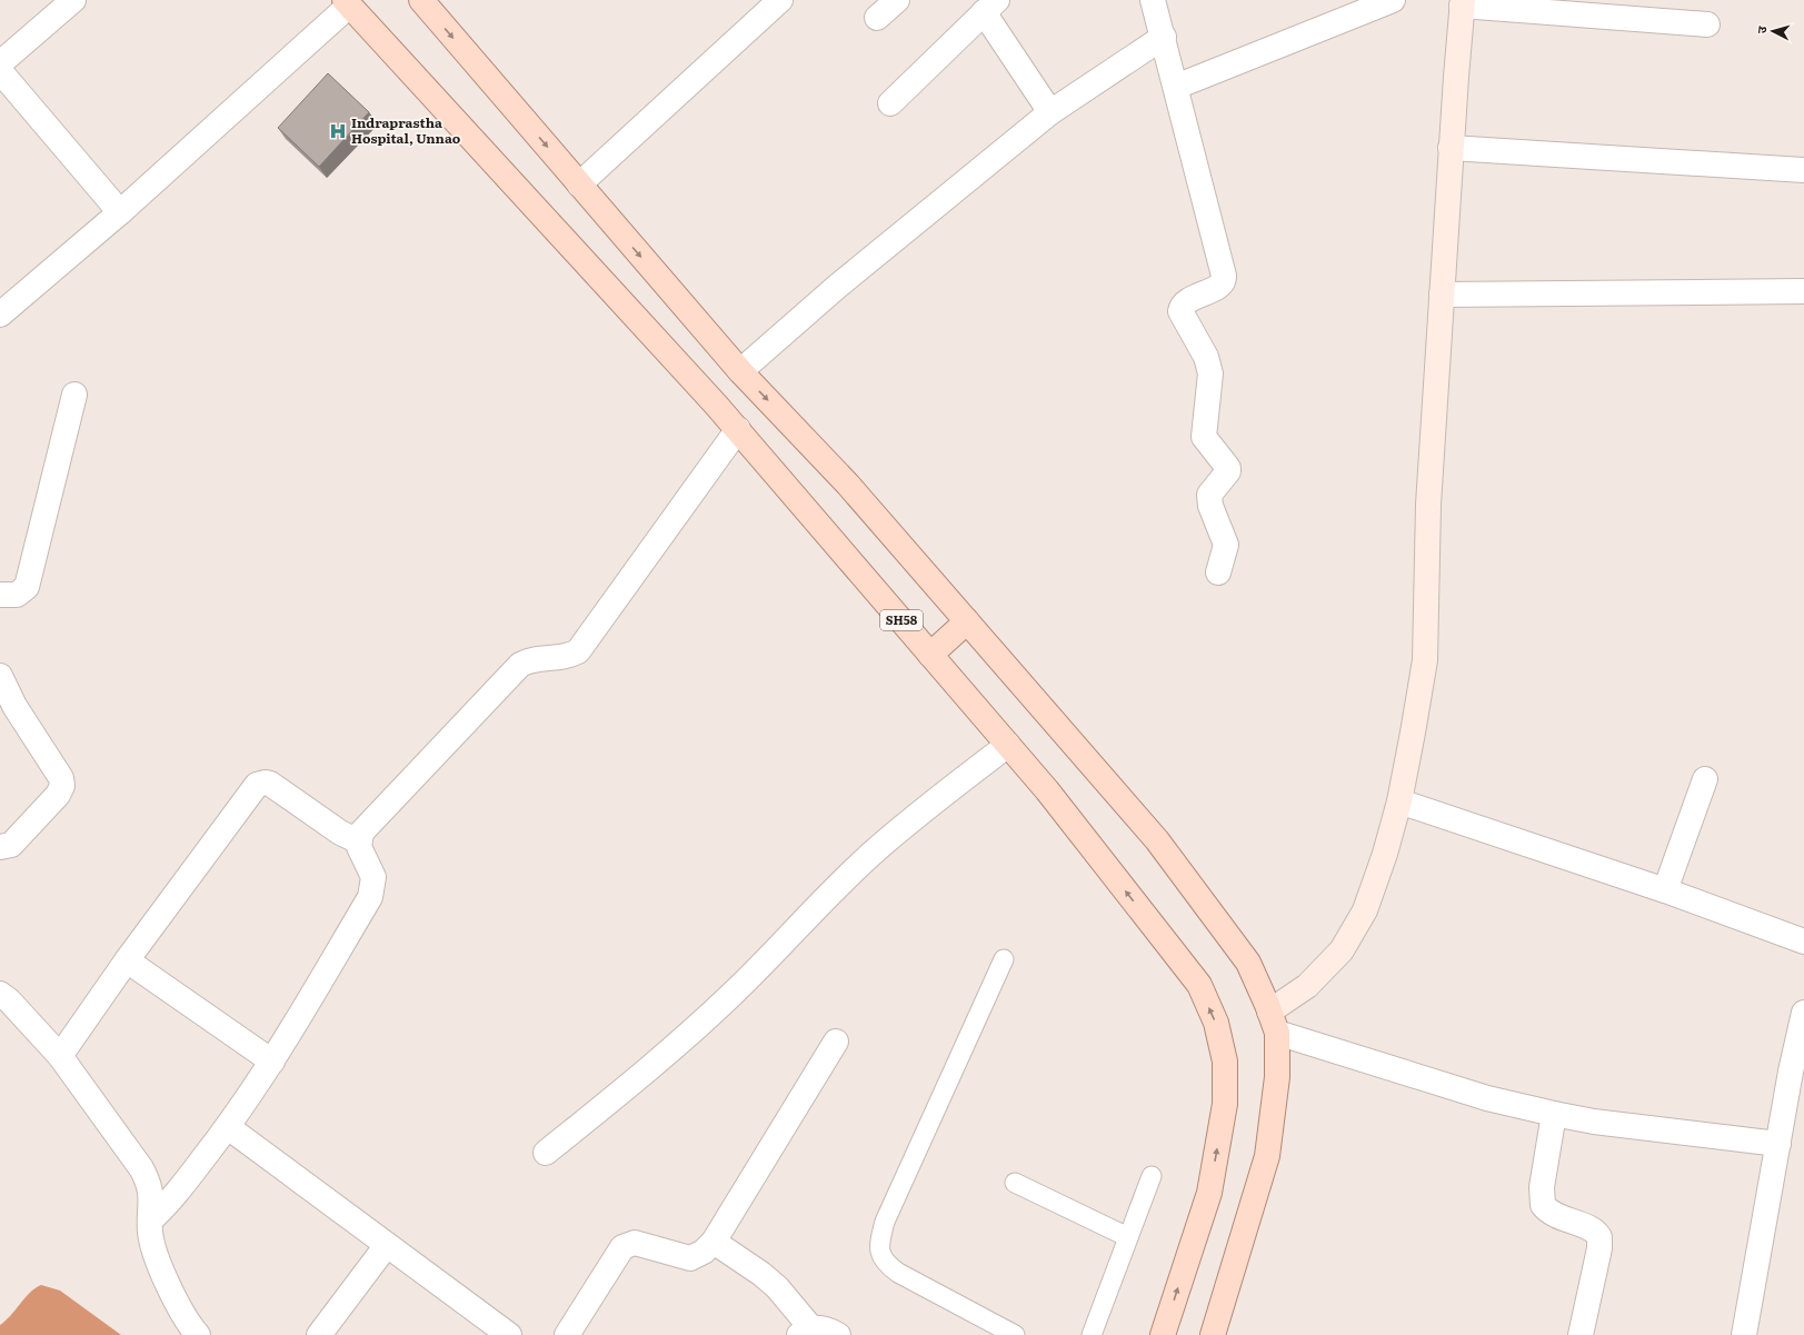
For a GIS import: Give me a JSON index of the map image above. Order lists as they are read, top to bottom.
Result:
{
  "streets": {
    "main road": ["SH58"]
  },
  "places": {
    "hospital": ["Indraprastha Hospital, Unnao"]
  },
  "north": "left"
}
